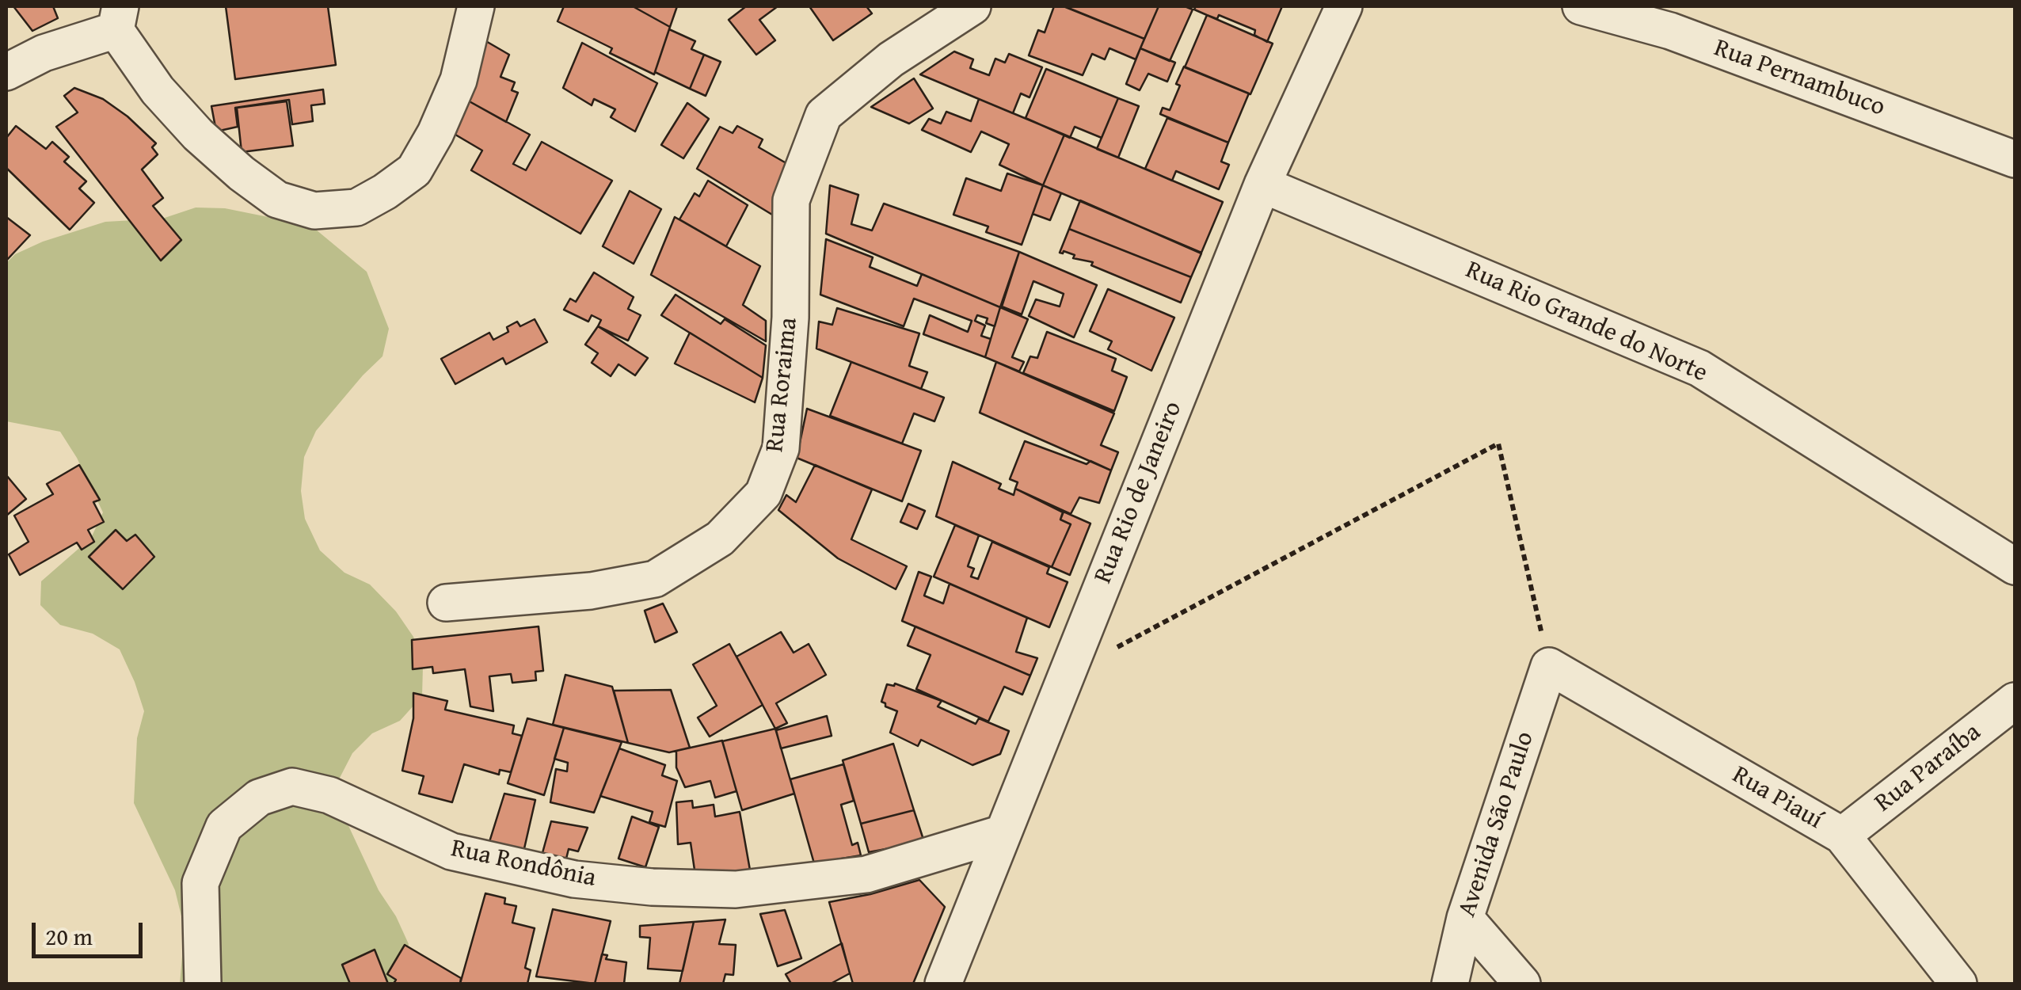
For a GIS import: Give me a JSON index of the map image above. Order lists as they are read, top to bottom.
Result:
{
  "streets": {
    "street": [
      "Rua Pernambuco",
      "Rua Rio Grande do Norte",
      "Rua Roraima",
      "Rua Rio de Janeiro",
      "Rua Paraíba",
      "Rua Piauí",
      "Avenida São Paulo",
      "Rua Rondônia"
    ]
  },
  "crossings": [
    ["Rua Rio Grande do Norte", "Rua Rio de Janeiro"],
    ["Rua Rio de Janeiro", "Rua Rondônia"],
    ["Rua Paraíba", "Rua Piauí"],
    ["Rua Piauí", "Avenida São Paulo"]
  ],
  "scale_bar": "20 m"
}
